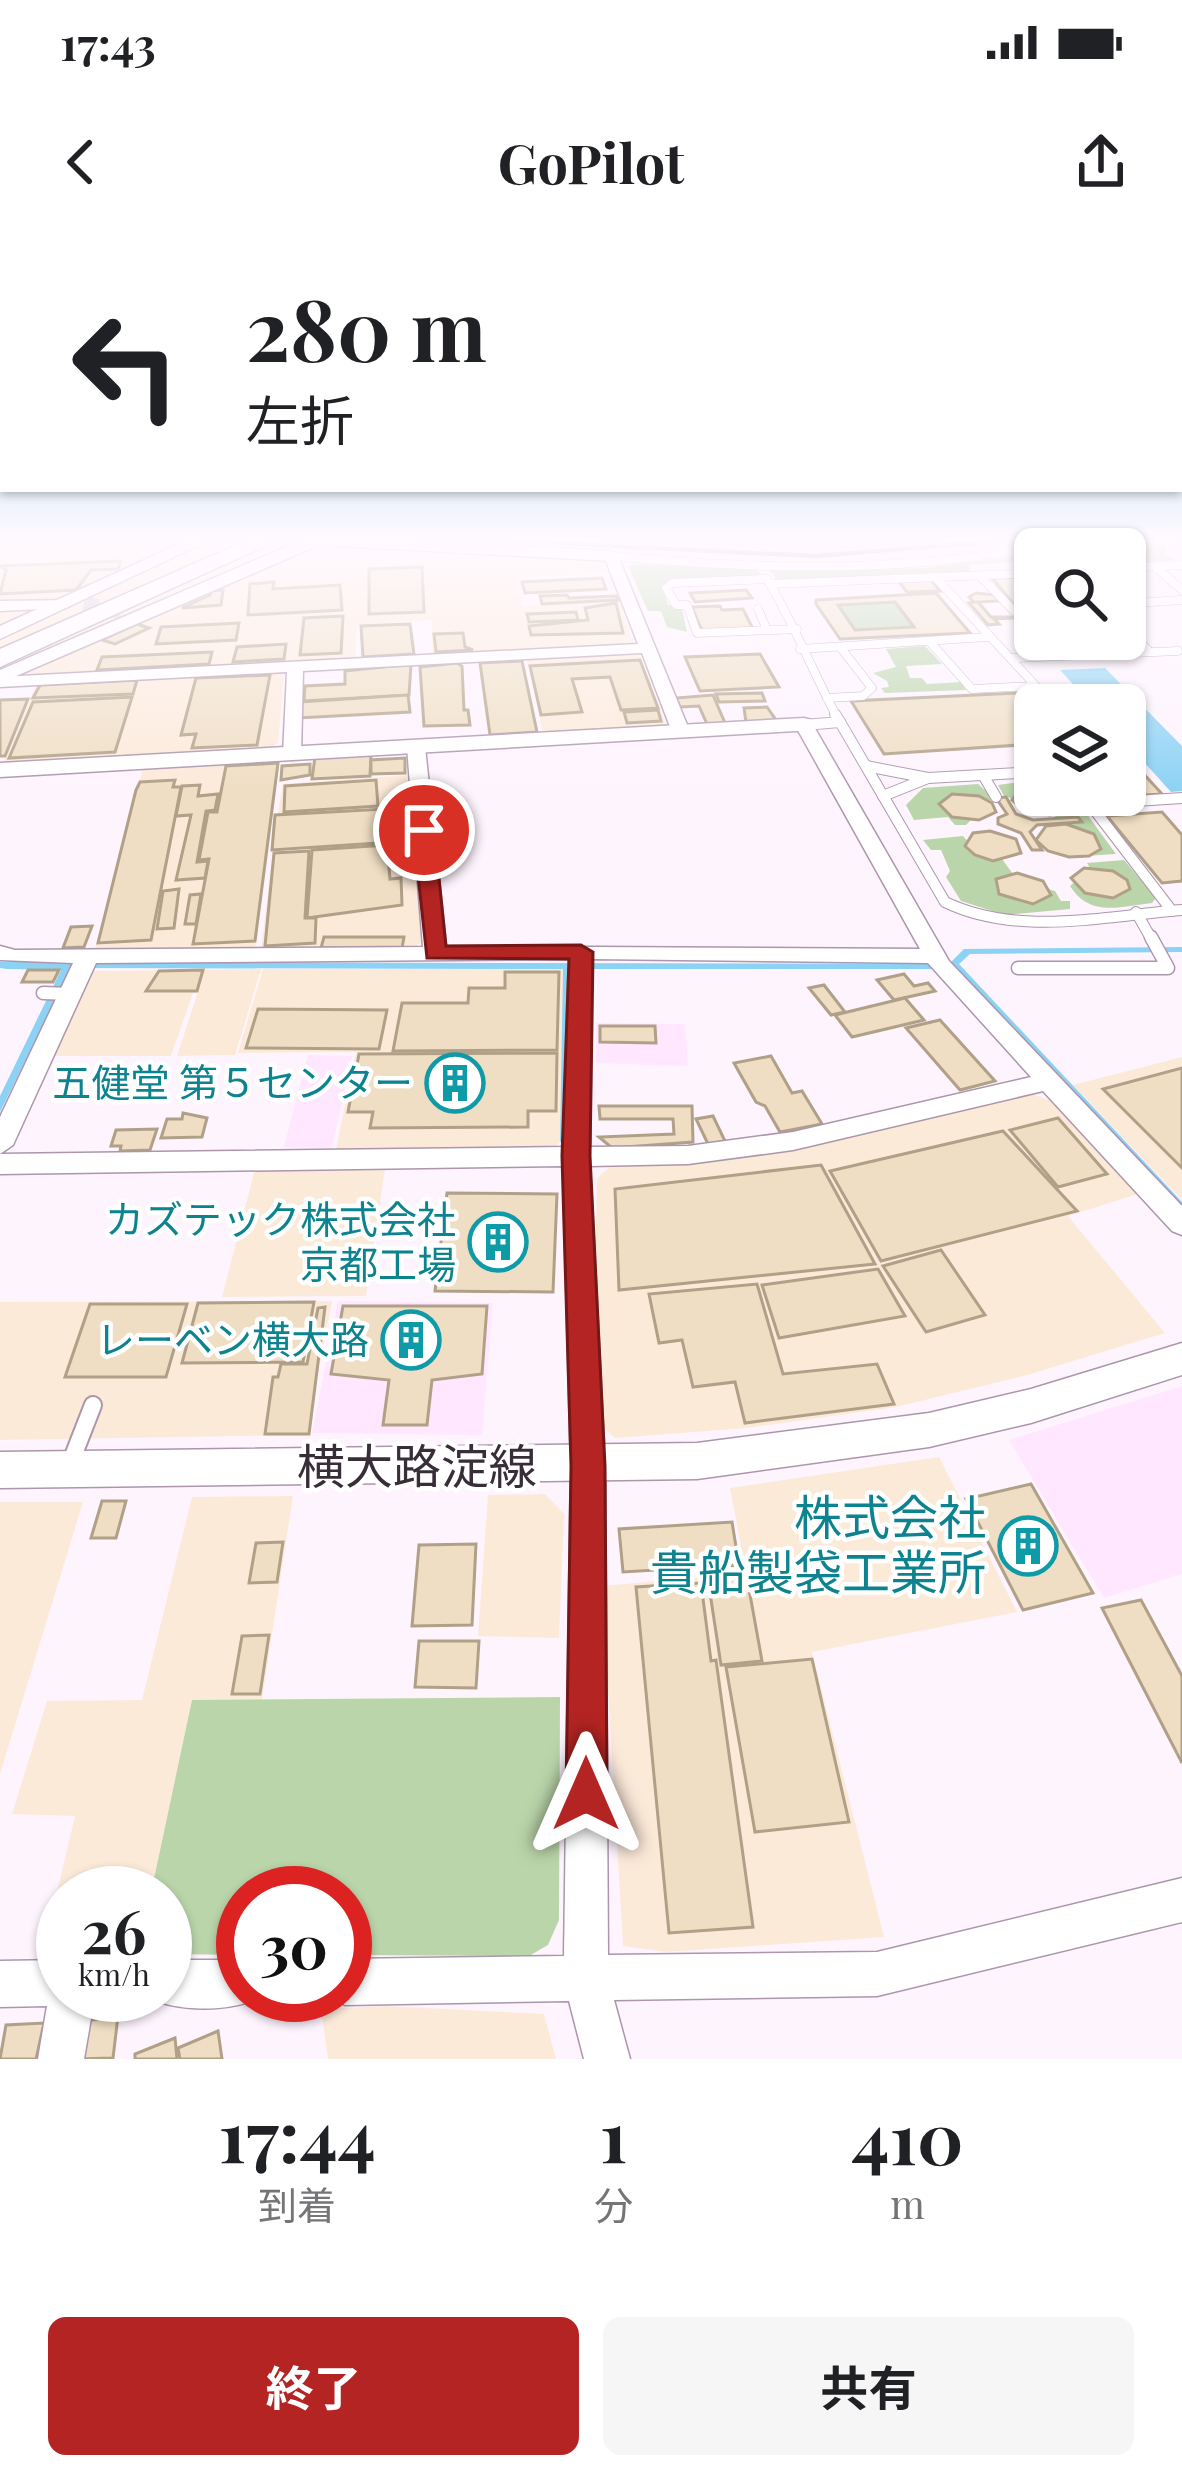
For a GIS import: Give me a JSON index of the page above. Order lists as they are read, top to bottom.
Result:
{
  "streets": {
    "street": ["横大路淀線"]
  },
  "places": {
    "building": [
      "五健堂 第５センター",
      "カズテック株式会社 京都工場",
      "レーベン横大路",
      "株式会社 貴船製袋工業所"
    ]
  },
  "page": {
    "status": "17:43",
    "header": "GoPilot",
    "turn": ["280 m", "左折"],
    "speed": "26 km/h",
    "limit": "30",
    "eta": [
      "17:44",
      "到着",
      "1",
      "分",
      "410",
      "m"
    ],
    "buttons": ["終了", "共有"]
  }
}
